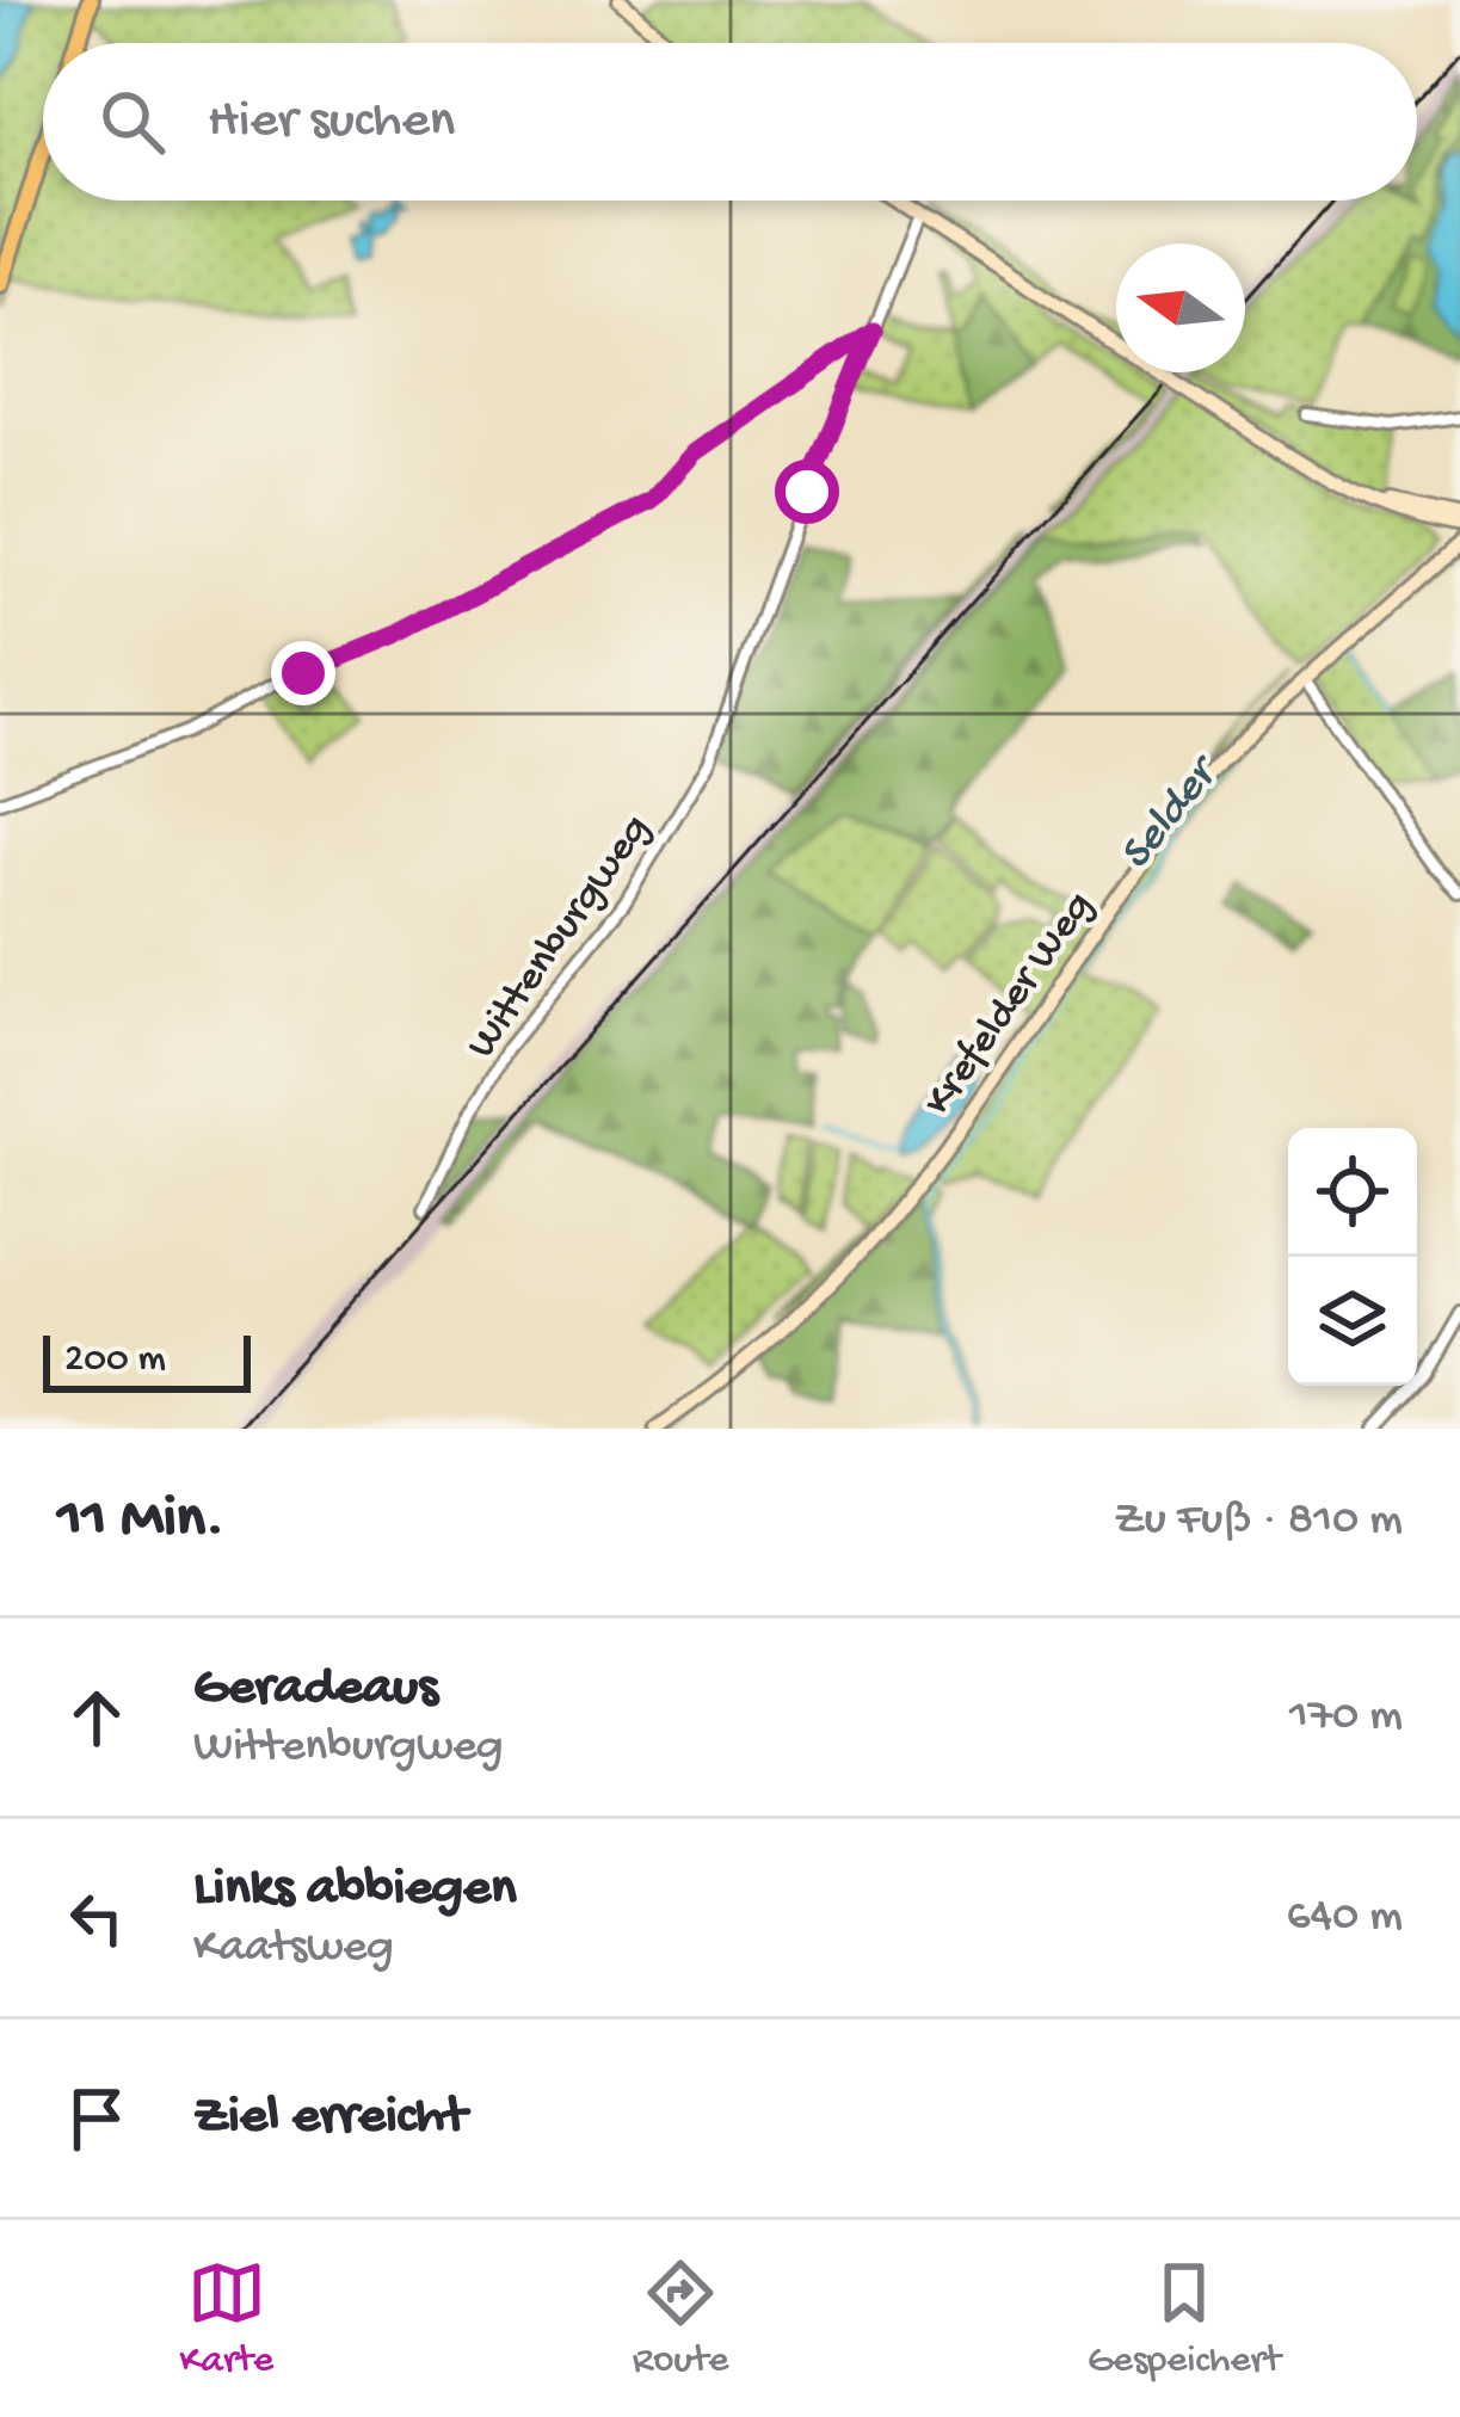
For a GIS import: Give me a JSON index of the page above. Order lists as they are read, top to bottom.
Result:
{
  "streets": {
    "street": ["Wittenburgweg", "Krefelder Weg"]
  },
  "water": ["Selder"],
  "scale_bar": "200 m",
  "north": "left",
  "page": {
    "search": "Hier suchen",
    "scale": "200 m",
    "heading": ["11 Min.", "Zu Fuß · 810 m"],
    "list": [
      ["Geradeaus", "Wittenburgweg", "170 m"],
      ["Links abbiegen", "Kaatsweg", "640 m"],
      "Ziel erreicht"
    ],
    "nav": ["Karte", "Route", "Gespeichert"]
  }
}
